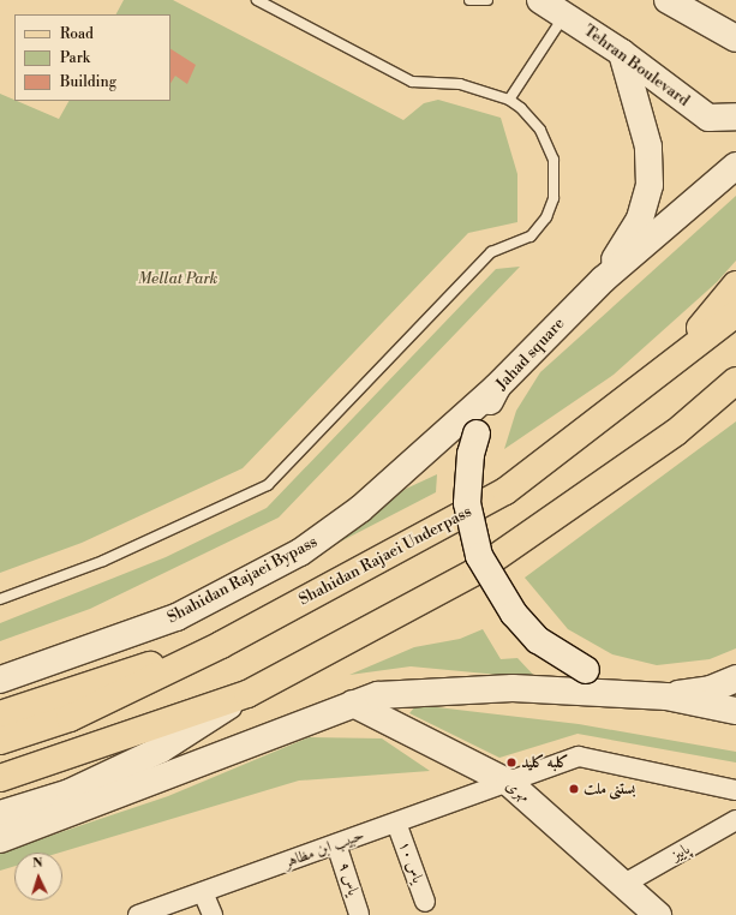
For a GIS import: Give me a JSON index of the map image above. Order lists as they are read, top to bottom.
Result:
{
  "streets": {
    "main road": [
      "Tehran Boulevard",
      "Jahad square",
      "Shahidan Rajaei Underpass",
      "Shahidan Rajaei Bypass",
      "مهری"
    ],
    "street": [
      "حبیب ابن مظاهر",
      "پاییز",
      "یاس ۱۰",
      "یاس ۹"
    ]
  },
  "crossings": [
    ["Jahad square", "Shahidan Rajaei Bypass"],
    ["مهری", "حبیب ابن مظاهر"],
    ["مهری", "پاییز"],
    ["حبیب ابن مظاهر", "یاس ۱۰"],
    ["حبیب ابن مظاهر", "یاس ۹"]
  ],
  "parks": ["Mellat Park"],
  "places": ["کلبه کلید", "بستنی ملت"],
  "legend": ["Road", "Park", "Building"],
  "north": "top"
}
